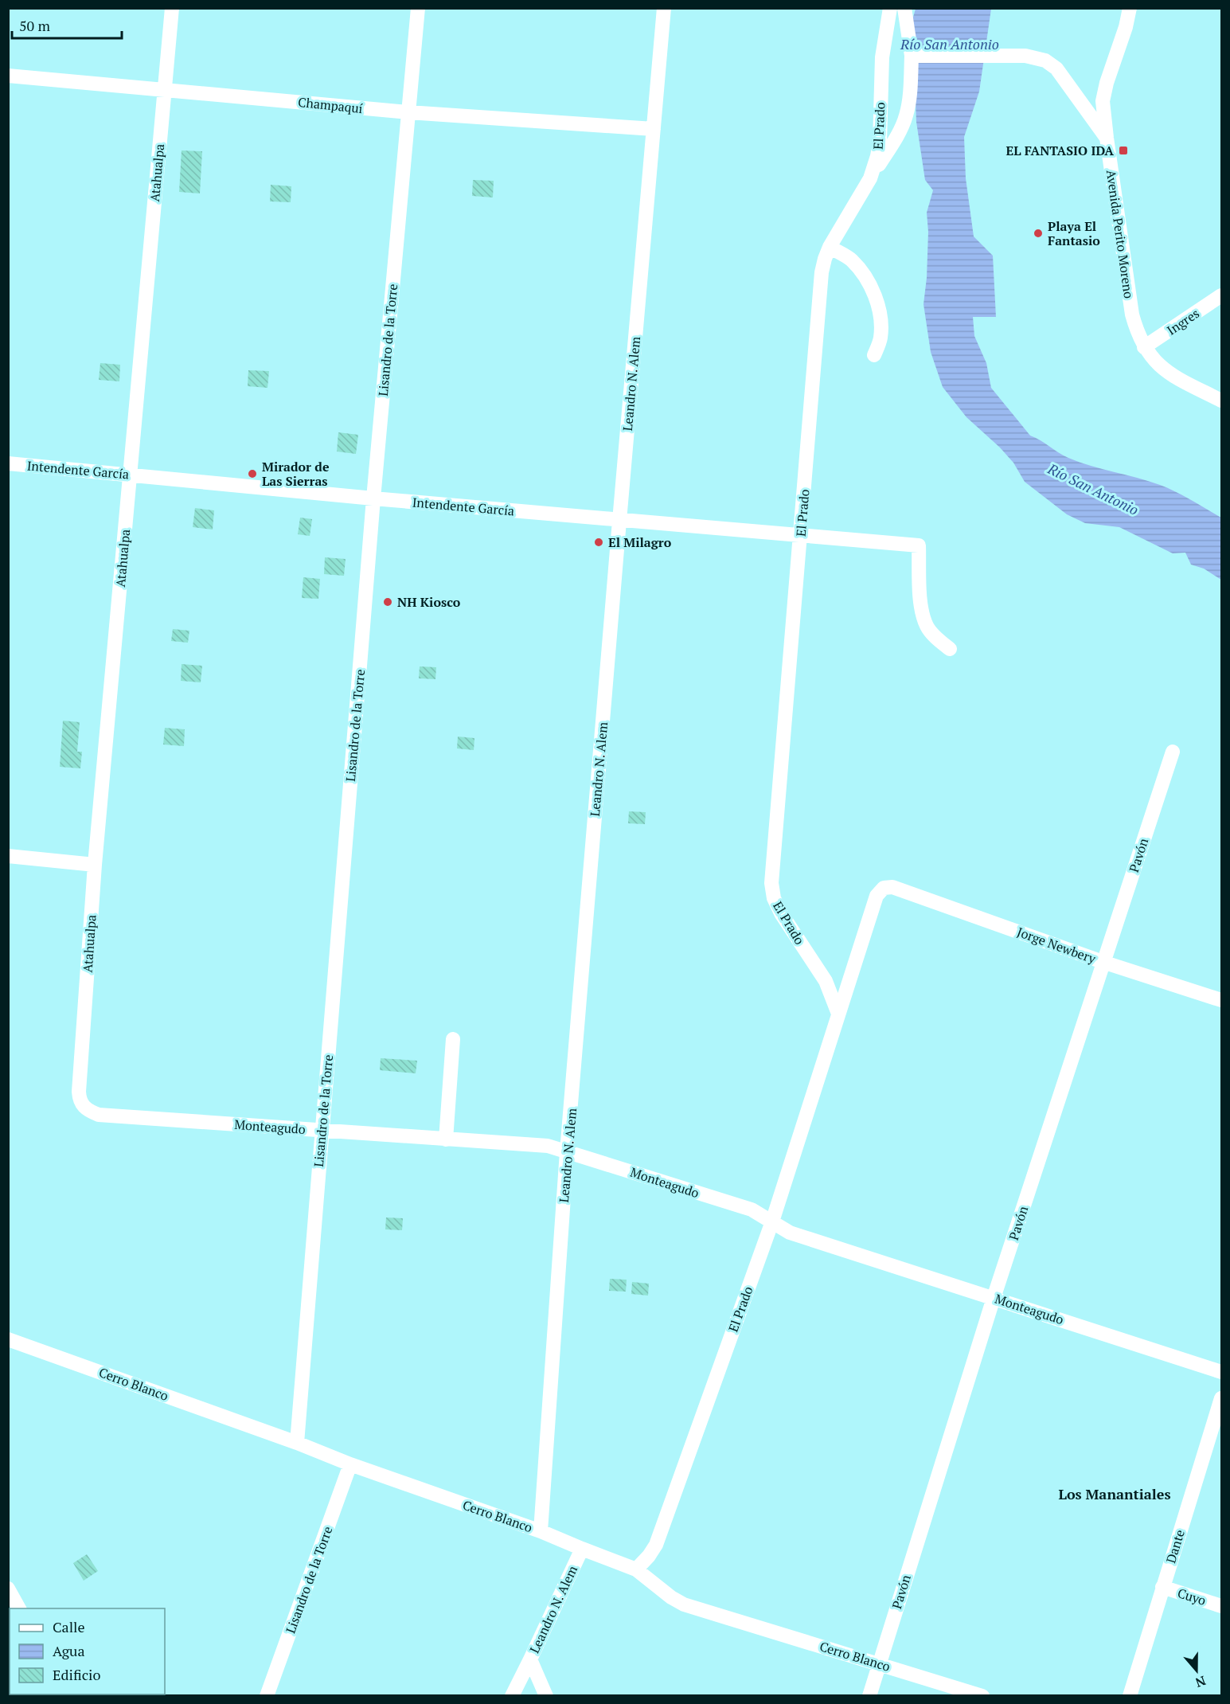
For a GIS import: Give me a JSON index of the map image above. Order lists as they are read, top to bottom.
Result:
{
  "streets": {
    "street": [
      "Champaquí",
      "El Prado",
      "Atahualpa",
      "Avenida Perito Moreno",
      "Ingres",
      "Lisandro de la Torre",
      "Leandro N. Alem",
      "Intendente García",
      "Pavón",
      "Jorge Newbery",
      "Monteagudo",
      "Cerro Blanco",
      "Dante",
      "Cuyo"
    ]
  },
  "crossings": [
    ["Champaquí", "Atahualpa"],
    ["Champaquí", "Lisandro de la Torre"],
    ["Champaquí", "Leandro N. Alem"],
    ["El Prado", "Intendente García"],
    ["El Prado", "Jorge Newbery"],
    ["El Prado", "Monteagudo"],
    ["El Prado", "Cerro Blanco"],
    ["Atahualpa", "Intendente García"],
    ["Atahualpa", "Monteagudo"],
    ["Avenida Perito Moreno", "Ingres"],
    ["Lisandro de la Torre", "Intendente García"],
    ["Lisandro de la Torre", "Monteagudo"],
    ["Lisandro de la Torre", "Cerro Blanco"],
    ["Leandro N. Alem", "Intendente García"],
    ["Leandro N. Alem", "Monteagudo"],
    ["Leandro N. Alem", "Cerro Blanco"],
    ["Pavón", "Jorge Newbery"],
    ["Pavón", "Monteagudo"],
    ["Pavón", "Cerro Blanco"],
    ["Dante", "Cuyo"]
  ],
  "districts": ["Los Manantiales"],
  "water": ["Río San Antonio"],
  "places": {
    "transit": ["EL FANTASIO IDA"],
    "other": [
      "Playa El Fantasio",
      "Mirador de Las Sierras",
      "El Milagro",
      "NH Kiosco"
    ]
  },
  "legend": ["Calle", "Agua", "Edificio"],
  "scale_bar": "50 m",
  "north": "bottom"
}
